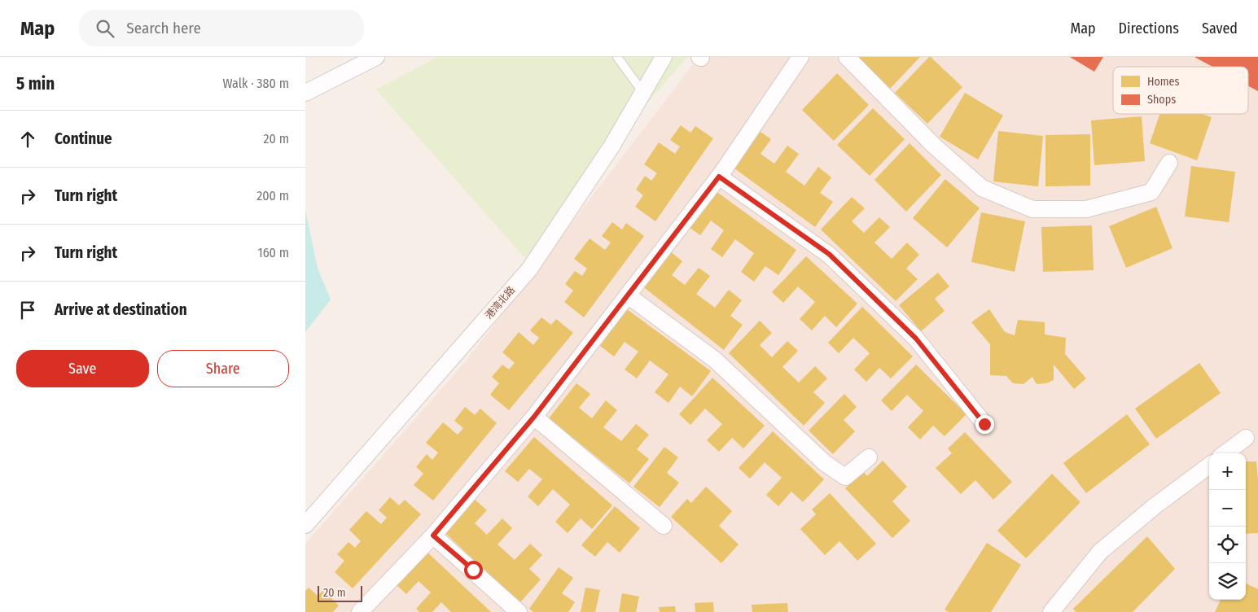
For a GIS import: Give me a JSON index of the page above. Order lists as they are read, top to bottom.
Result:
{
  "streets": {
    "street": ["港湾北路"]
  },
  "legend": ["Homes", "Shops"],
  "scale_bar": "20 m",
  "page": {
    "header": "Map",
    "search": "Search here",
    "nav": ["Map", "Directions", "Saved"],
    "heading": ["5 min", "Walk · 380 m"],
    "list": [
      ["Continue", "20 m"],
      ["Turn right", "200 m"],
      ["Turn right", "160 m"],
      "Arrive at destination"
    ],
    "buttons": ["Save", "Share"],
    "map_buttons": ["+", "−"],
    "scale": "20 m"
  }
}
